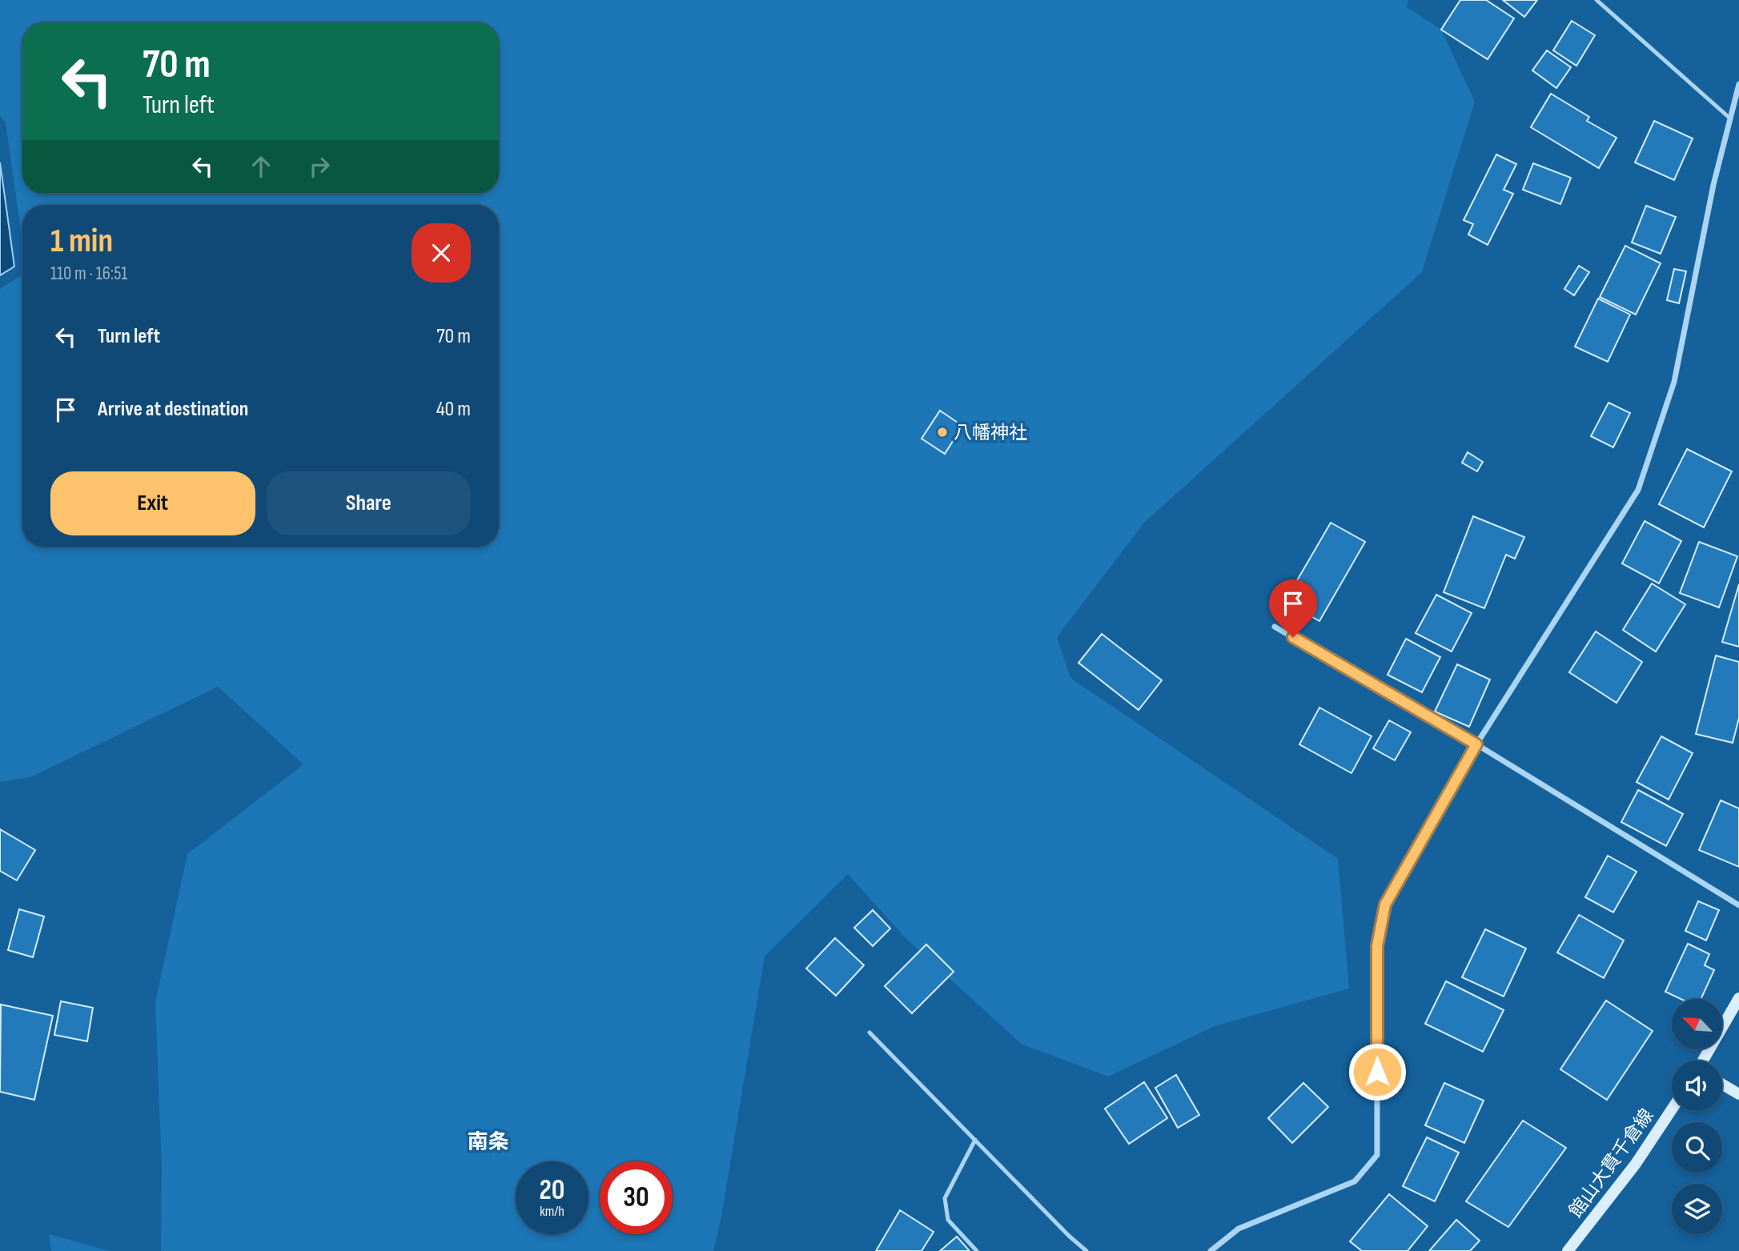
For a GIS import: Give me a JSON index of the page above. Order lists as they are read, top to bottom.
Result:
{
  "streets": {
    "main road": ["館山大貫千倉線"]
  },
  "districts": ["南条"],
  "places": ["八幡神社"],
  "north": "top left",
  "page": {
    "turn": ["70 m", "Turn left"],
    "heading": ["1 min", "110 m · 16:51"],
    "list": [
      {
        "name": "Turn left",
        "value": "70 m"
      },
      {
        "name": "Arrive at destination",
        "value": "40 m"
      }
    ],
    "buttons": ["Exit", "Share"],
    "speed": "20 km/h",
    "limit": "30"
  }
}
